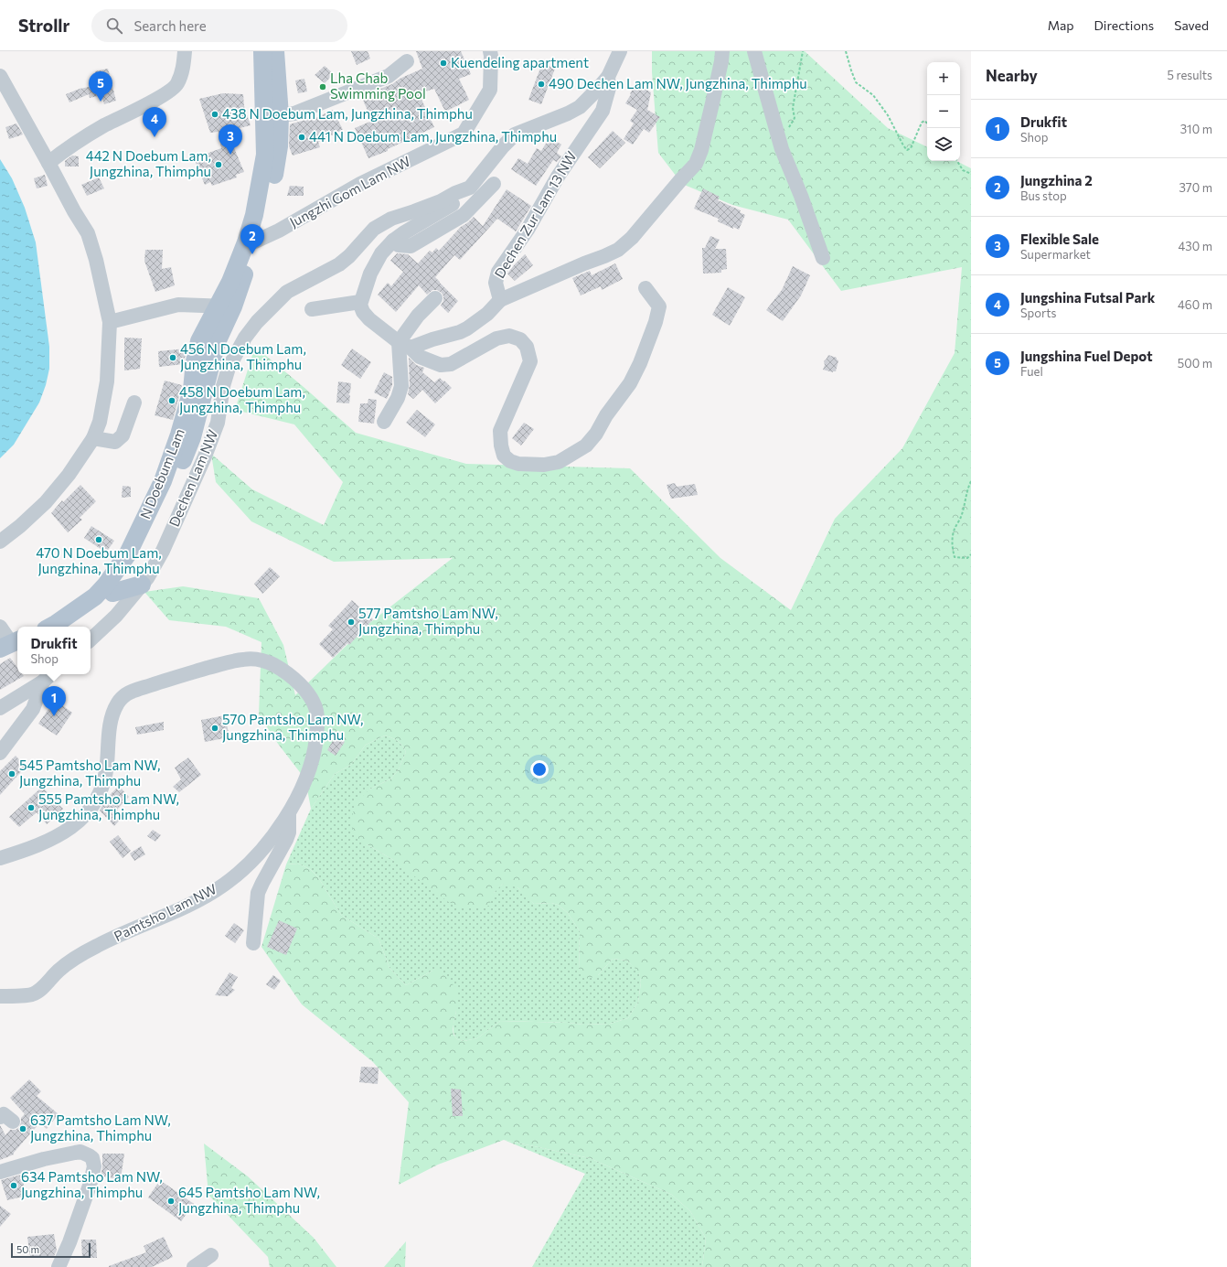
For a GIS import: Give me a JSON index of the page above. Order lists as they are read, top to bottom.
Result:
{
  "streets": {
    "main road": ["N Doebum Lam"],
    "street": [
      "Jungzhi Gom Lam NW",
      "Dechen Zur Lam 13 NW",
      "Dechen Lam NW",
      "Pamtsho Lam NW"
    ]
  },
  "crossings": [
    ["Jungzhi Gom Lam NW", "N Doebum Lam"],
    ["Dechen Zur Lam 13 NW", "Dechen Lam NW"]
  ],
  "places": [
    "Kuendeling apartment",
    "490 Dechen Lam NW, Jungzhina, Thimphu",
    "Lha Chab Swimming Pool",
    "438 N Doebum Lam, Jungzhina, Thimphu",
    "441 N Doebum Lam, Jungzhina, Thimphu",
    "442 N Doebum Lam, Jungzhina, Thimphu",
    "456 N Doebum Lam, Jungzhina, Thimphu",
    "458 N Doebum Lam, Jungzhina, Thimphu",
    "470 N Doebum Lam, Jungzhina, Thimphu",
    "577 Pamtsho Lam NW, Jungzhina, Thimphu",
    "570 Pamtsho Lam NW, Jungzhina, Thimphu",
    "545 Pamtsho Lam NW, Jungzhina, Thimphu",
    "555 Pamtsho Lam NW, Jungzhina, Thimphu",
    "637 Pamtsho Lam NW, Jungzhina, Thimphu",
    "634 Pamtsho Lam NW, Jungzhina, Thimphu",
    "645 Pamtsho Lam NW, Jungzhina, Thimphu"
  ],
  "scale_bar": "50 m",
  "page": {
    "header": "Strollr",
    "search": "Search here",
    "nav": ["Map", "Directions", "Saved"],
    "heading": ["Nearby", "5 results"],
    "map_buttons": ["+", "−"],
    "pins": [
      "5",
      "4",
      "3",
      "2",
      "1"
    ],
    "list": [
      {
        "mark": "1",
        "name": "Drukfit",
        "note": "Shop",
        "value": "310 m"
      },
      {
        "mark": "2",
        "name": "Jungzhina 2",
        "note": "Bus stop",
        "value": "370 m"
      },
      {
        "mark": "3",
        "name": "Flexible Sale",
        "note": "Supermarket",
        "value": "430 m"
      },
      {
        "mark": "4",
        "name": "Jungshina Futsal Park",
        "note": "Sports",
        "value": "460 m"
      },
      {
        "mark": "5",
        "name": "Jungshina Fuel Depot",
        "note": "Fuel",
        "value": "500 m"
      }
    ],
    "popup": ["Drukfit", "Shop"],
    "scale": "50 m"
  }
}
